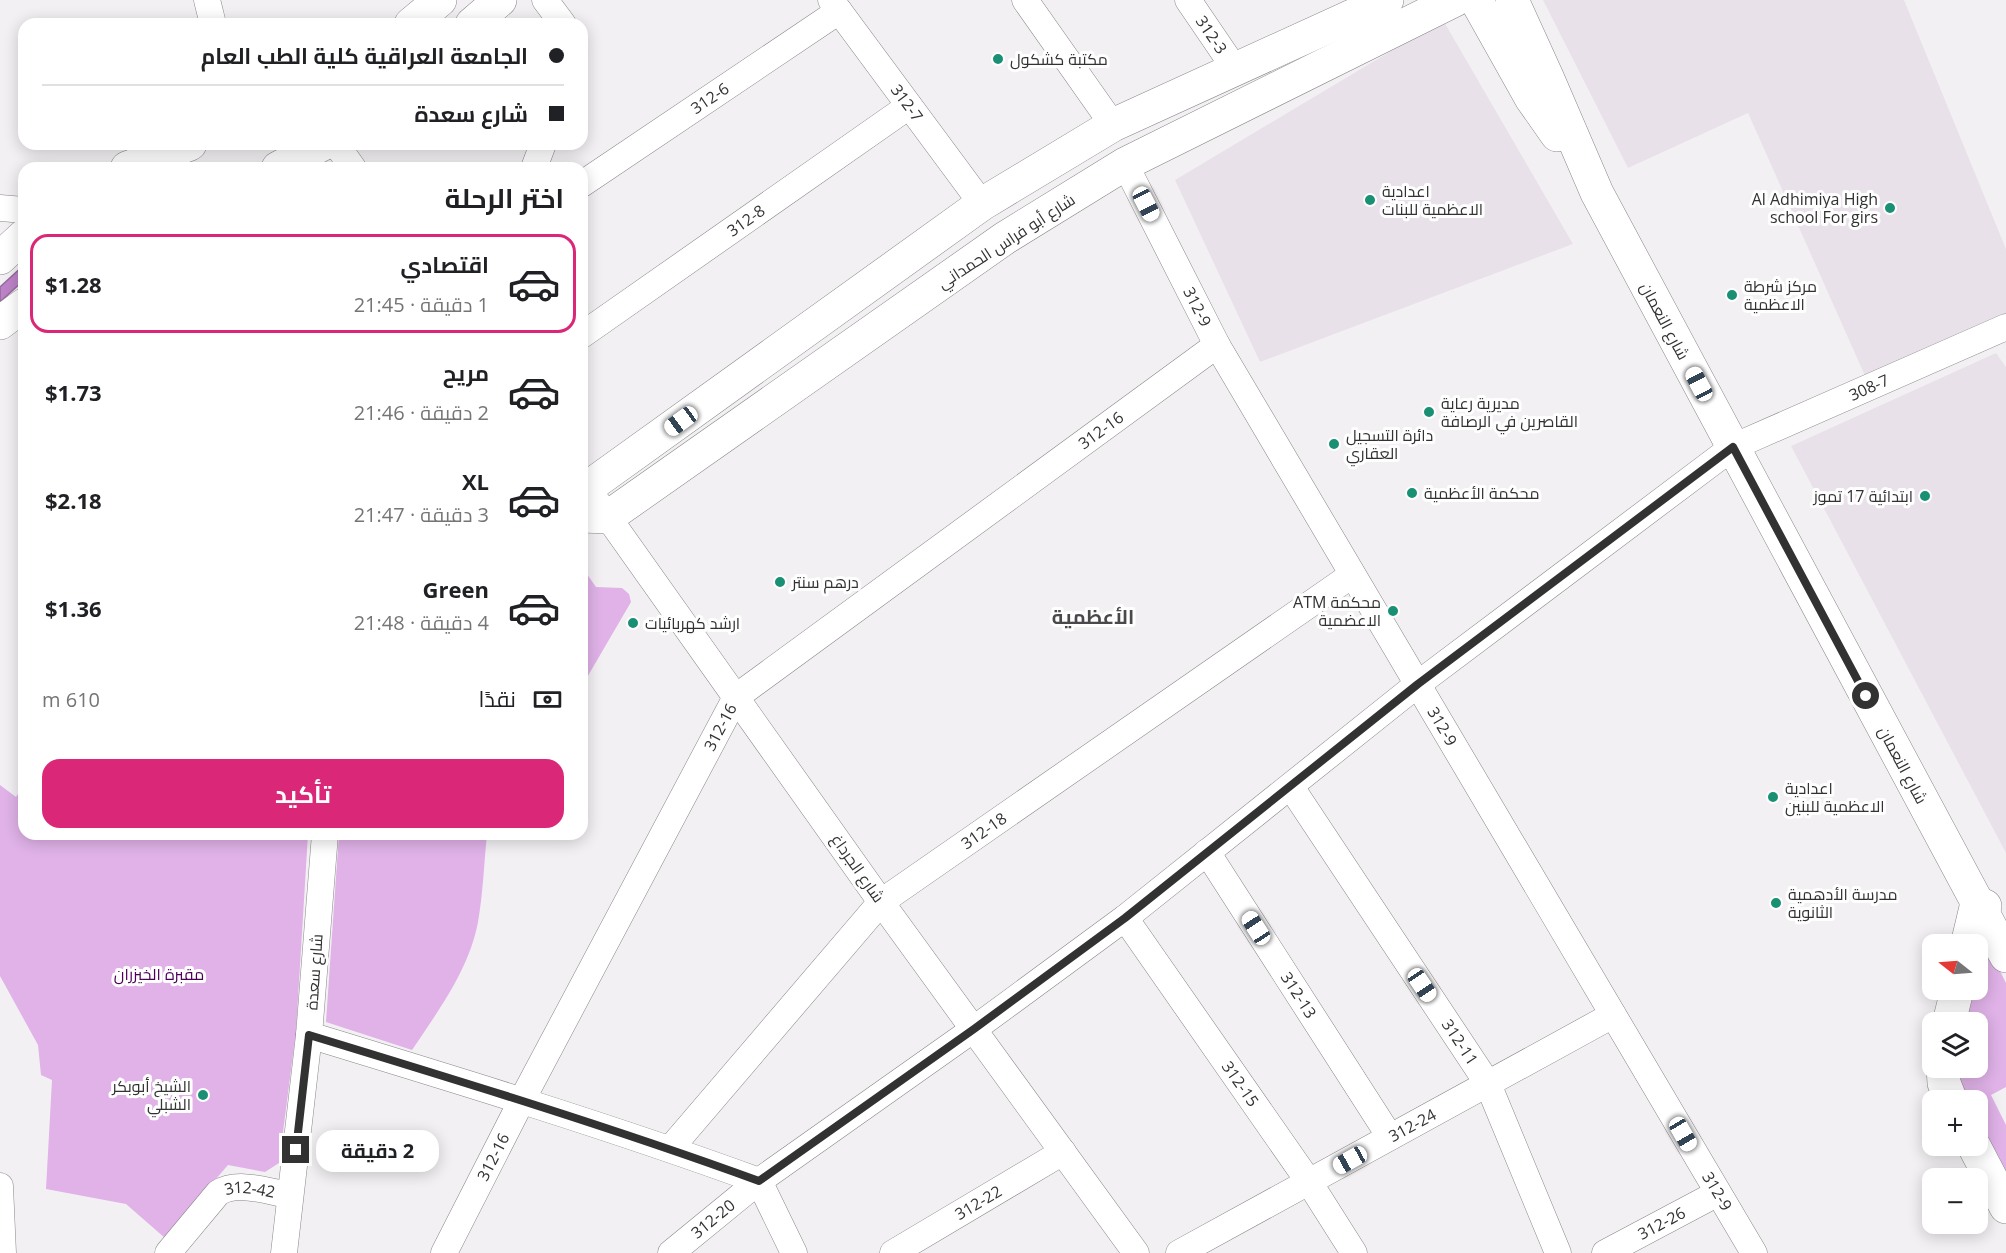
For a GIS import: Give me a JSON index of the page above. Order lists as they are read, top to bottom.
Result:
{
  "streets": {
    "street": [
      "312-3",
      "312-6",
      "312-7",
      "312-8",
      "شارع أبو فراس الحمداني",
      "312-9",
      "شارع النعمان",
      "308-7",
      "312-16",
      "312-18",
      "شارع الجرداغ",
      "شارع سعدة",
      "312-13",
      "312-11",
      "312-15",
      "312-24",
      "312-42",
      "312-22",
      "312-20",
      "312-26"
    ]
  },
  "crossings": [
    ["312-6", "312-7"],
    ["312-7", "312-8"],
    ["شارع أبو فراس الحمداني", "312-9"],
    ["312-9", "312-16"],
    ["312-9", "312-18"],
    ["312-9", "312-24"],
    ["312-9", "312-20"],
    ["312-9", "312-26"],
    ["شارع النعمان", "308-7"],
    ["شارع النعمان", "312-20"],
    ["308-7", "312-20"],
    ["312-16", "شارع الجرداغ"],
    ["312-18", "شارع الجرداغ"],
    ["شارع الجرداغ", "312-22"],
    ["شارع الجرداغ", "312-20"],
    ["شارع سعدة", "312-42"],
    ["312-13", "312-24"],
    ["312-13", "312-20"],
    ["312-11", "312-24"],
    ["312-11", "312-20"],
    ["312-15", "312-24"],
    ["312-15", "312-20"]
  ],
  "districts": ["الأعظمية"],
  "parks": ["مقبرة الخيزران"],
  "places": [
    "مكتبة كشكول",
    "اعدادية الاعظمية للبنات",
    "Al Adhimiya High school For girs",
    "مركز شرطة الاعظمية",
    "مديرية رعاية القاصرين في الرصافة",
    "دائرة التسجيل العقاري",
    "محكمة الأعظمية",
    "ابتدائية 17 تموز",
    "درهم سنتر",
    "ATM محكمة الاعضمية",
    "ارشد كهربائيات",
    "اعدادية الاعظمية للبنين",
    "مدرسة الأدهمية الثانوية",
    "الشيخ أبوبكر الشبلي"
  ],
  "north": "left",
  "page": {
    "banner": ["الجامعة العراقية كلية الطب العام", "شارع سعدة"],
    "heading": "اختر الرحلة",
    "list": [
      {
        "name": "اقتصادي",
        "note": "1 دقيقة · 21:45",
        "value": "$1.28"
      },
      {
        "name": "مريح",
        "note": "2 دقيقة · 21:46",
        "value": "$1.73"
      },
      {
        "name": "XL",
        "note": "3 دقيقة · 21:47",
        "value": "$2.18"
      },
      {
        "name": "Green",
        "note": "4 دقيقة · 21:48",
        "value": "$1.36"
      }
    ],
    "pay": ["نقدًا", "610 m"],
    "buttons": "تأكيد",
    "map_buttons": ["+", "−"],
    "bubble": "2 دقيقة"
  }
}
